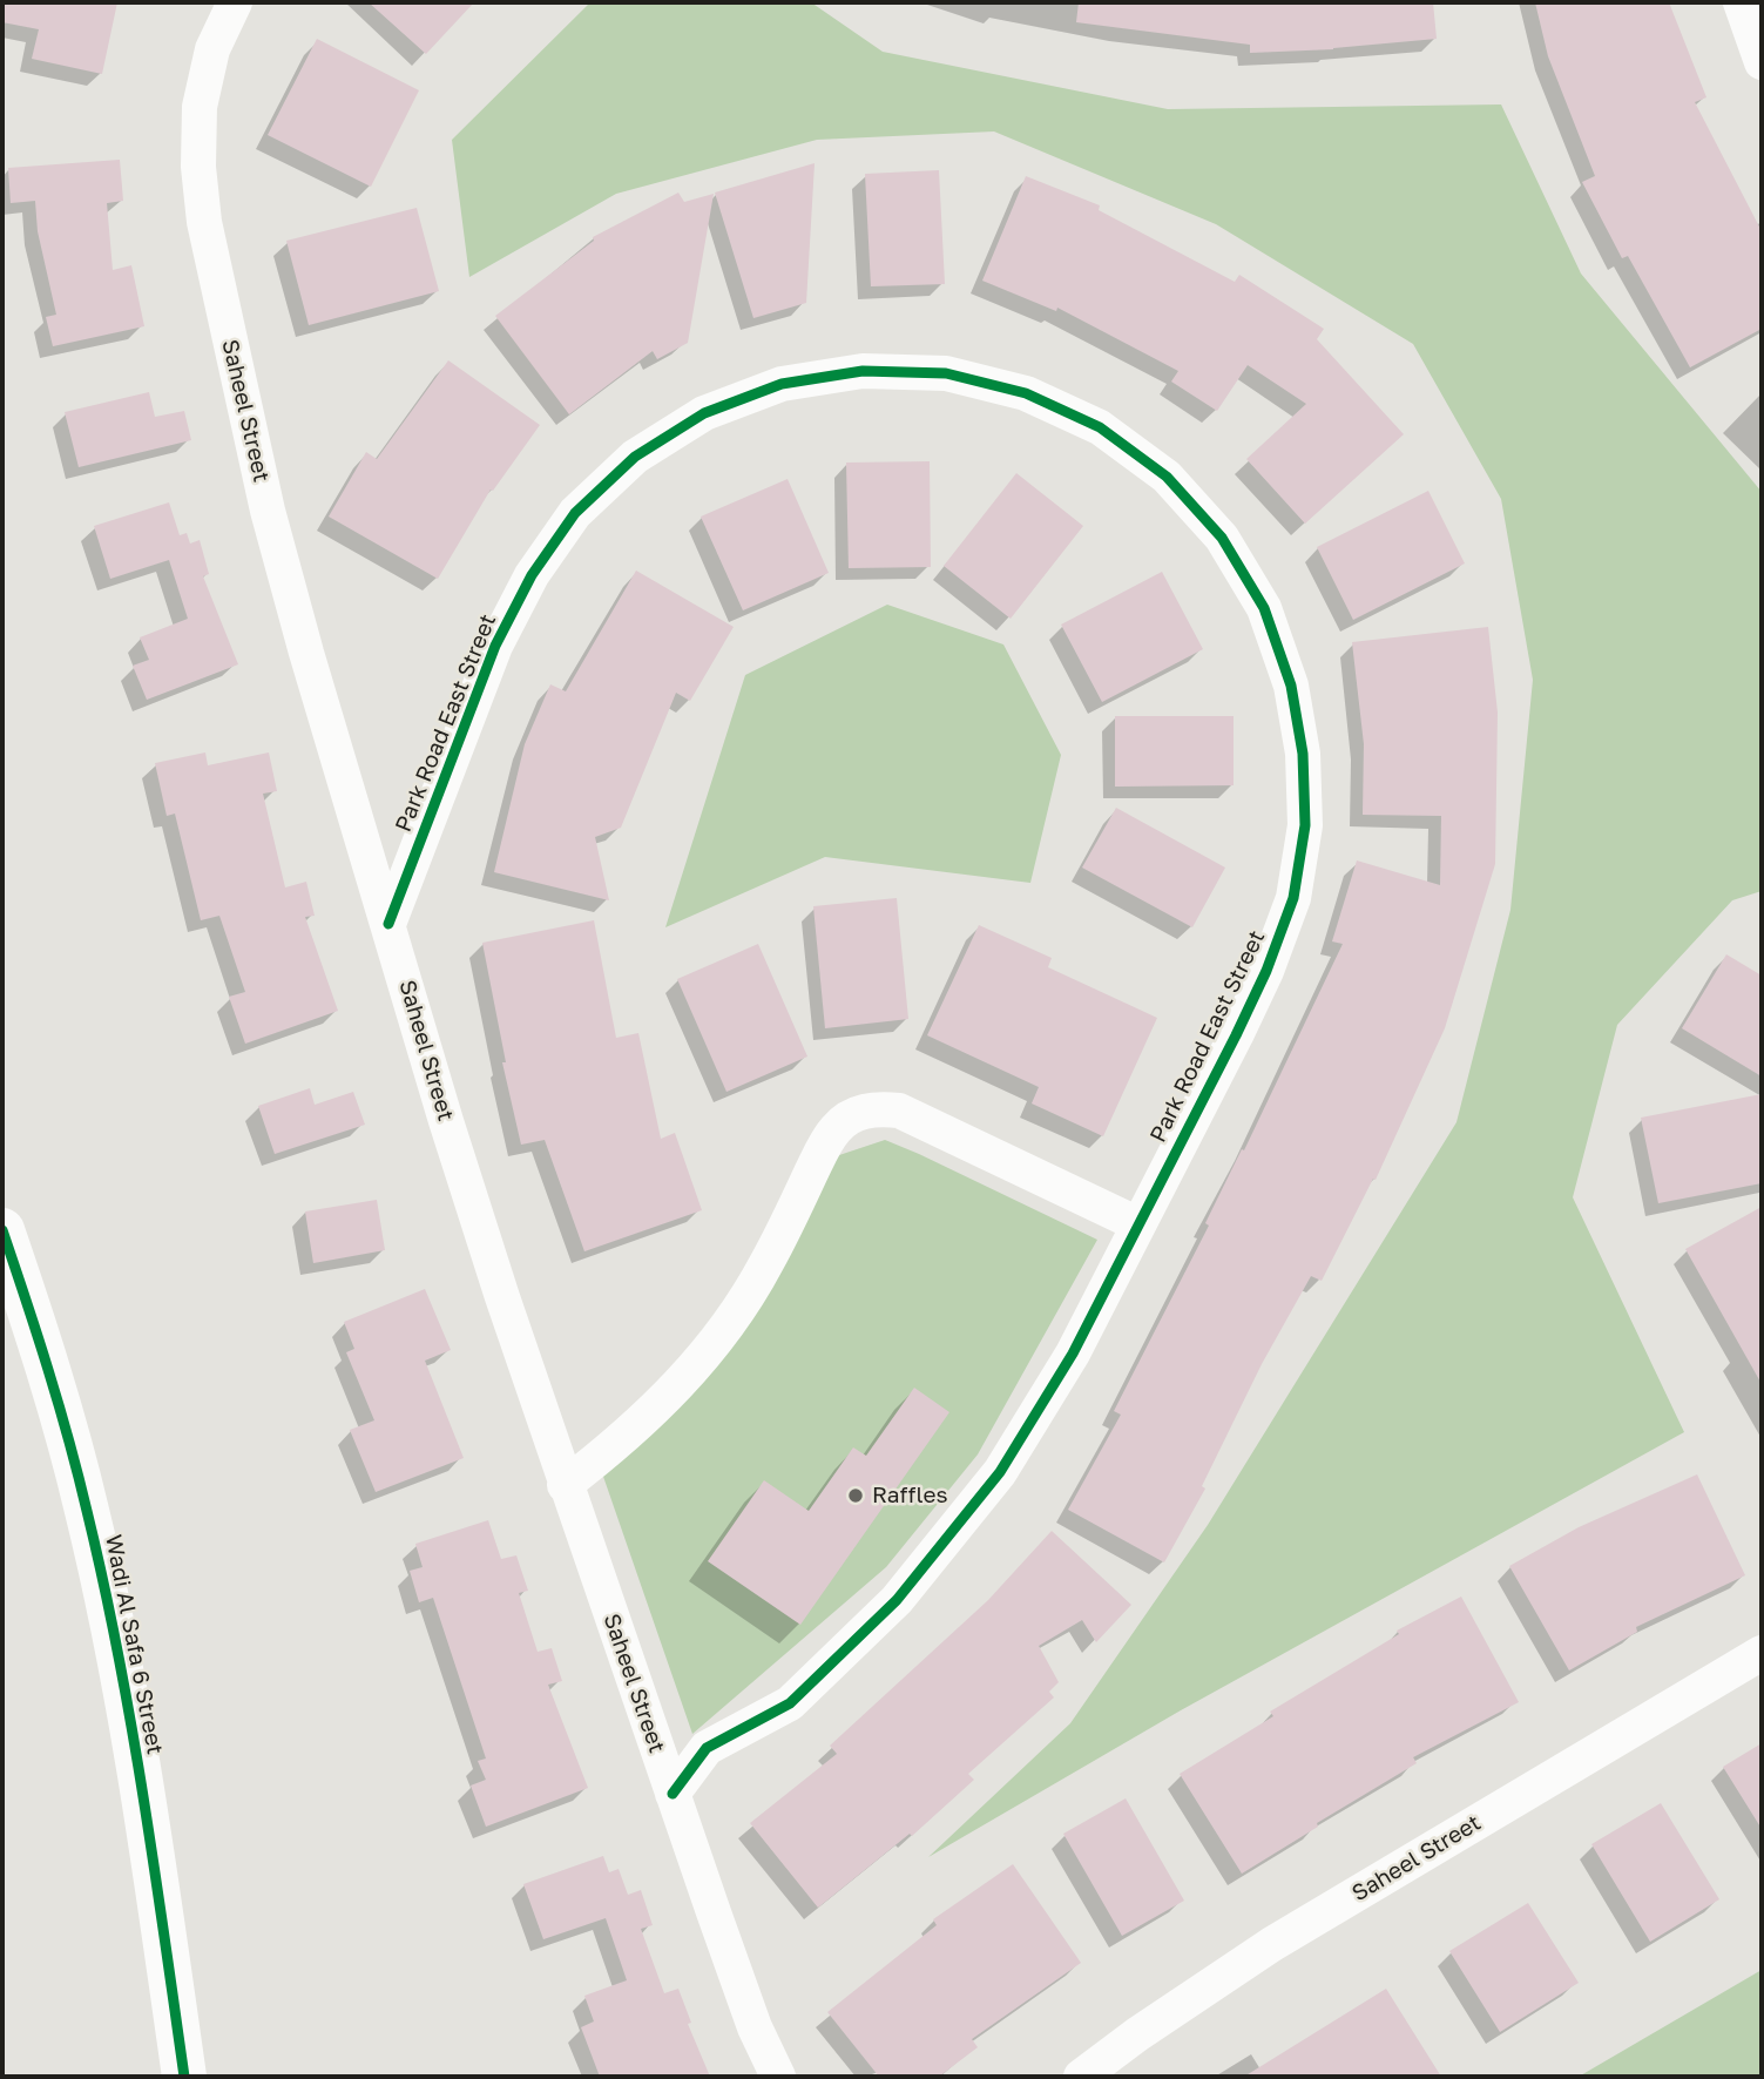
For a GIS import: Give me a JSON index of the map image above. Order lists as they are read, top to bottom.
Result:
{
  "streets": {
    "street": ["Saheel Street", "Park Road East Street", "Wadi Al Safa 6 Street"]
  },
  "crossings": [
    ["Saheel Street", "Park Road East Street"]
  ],
  "places": ["Raffles"]
}
